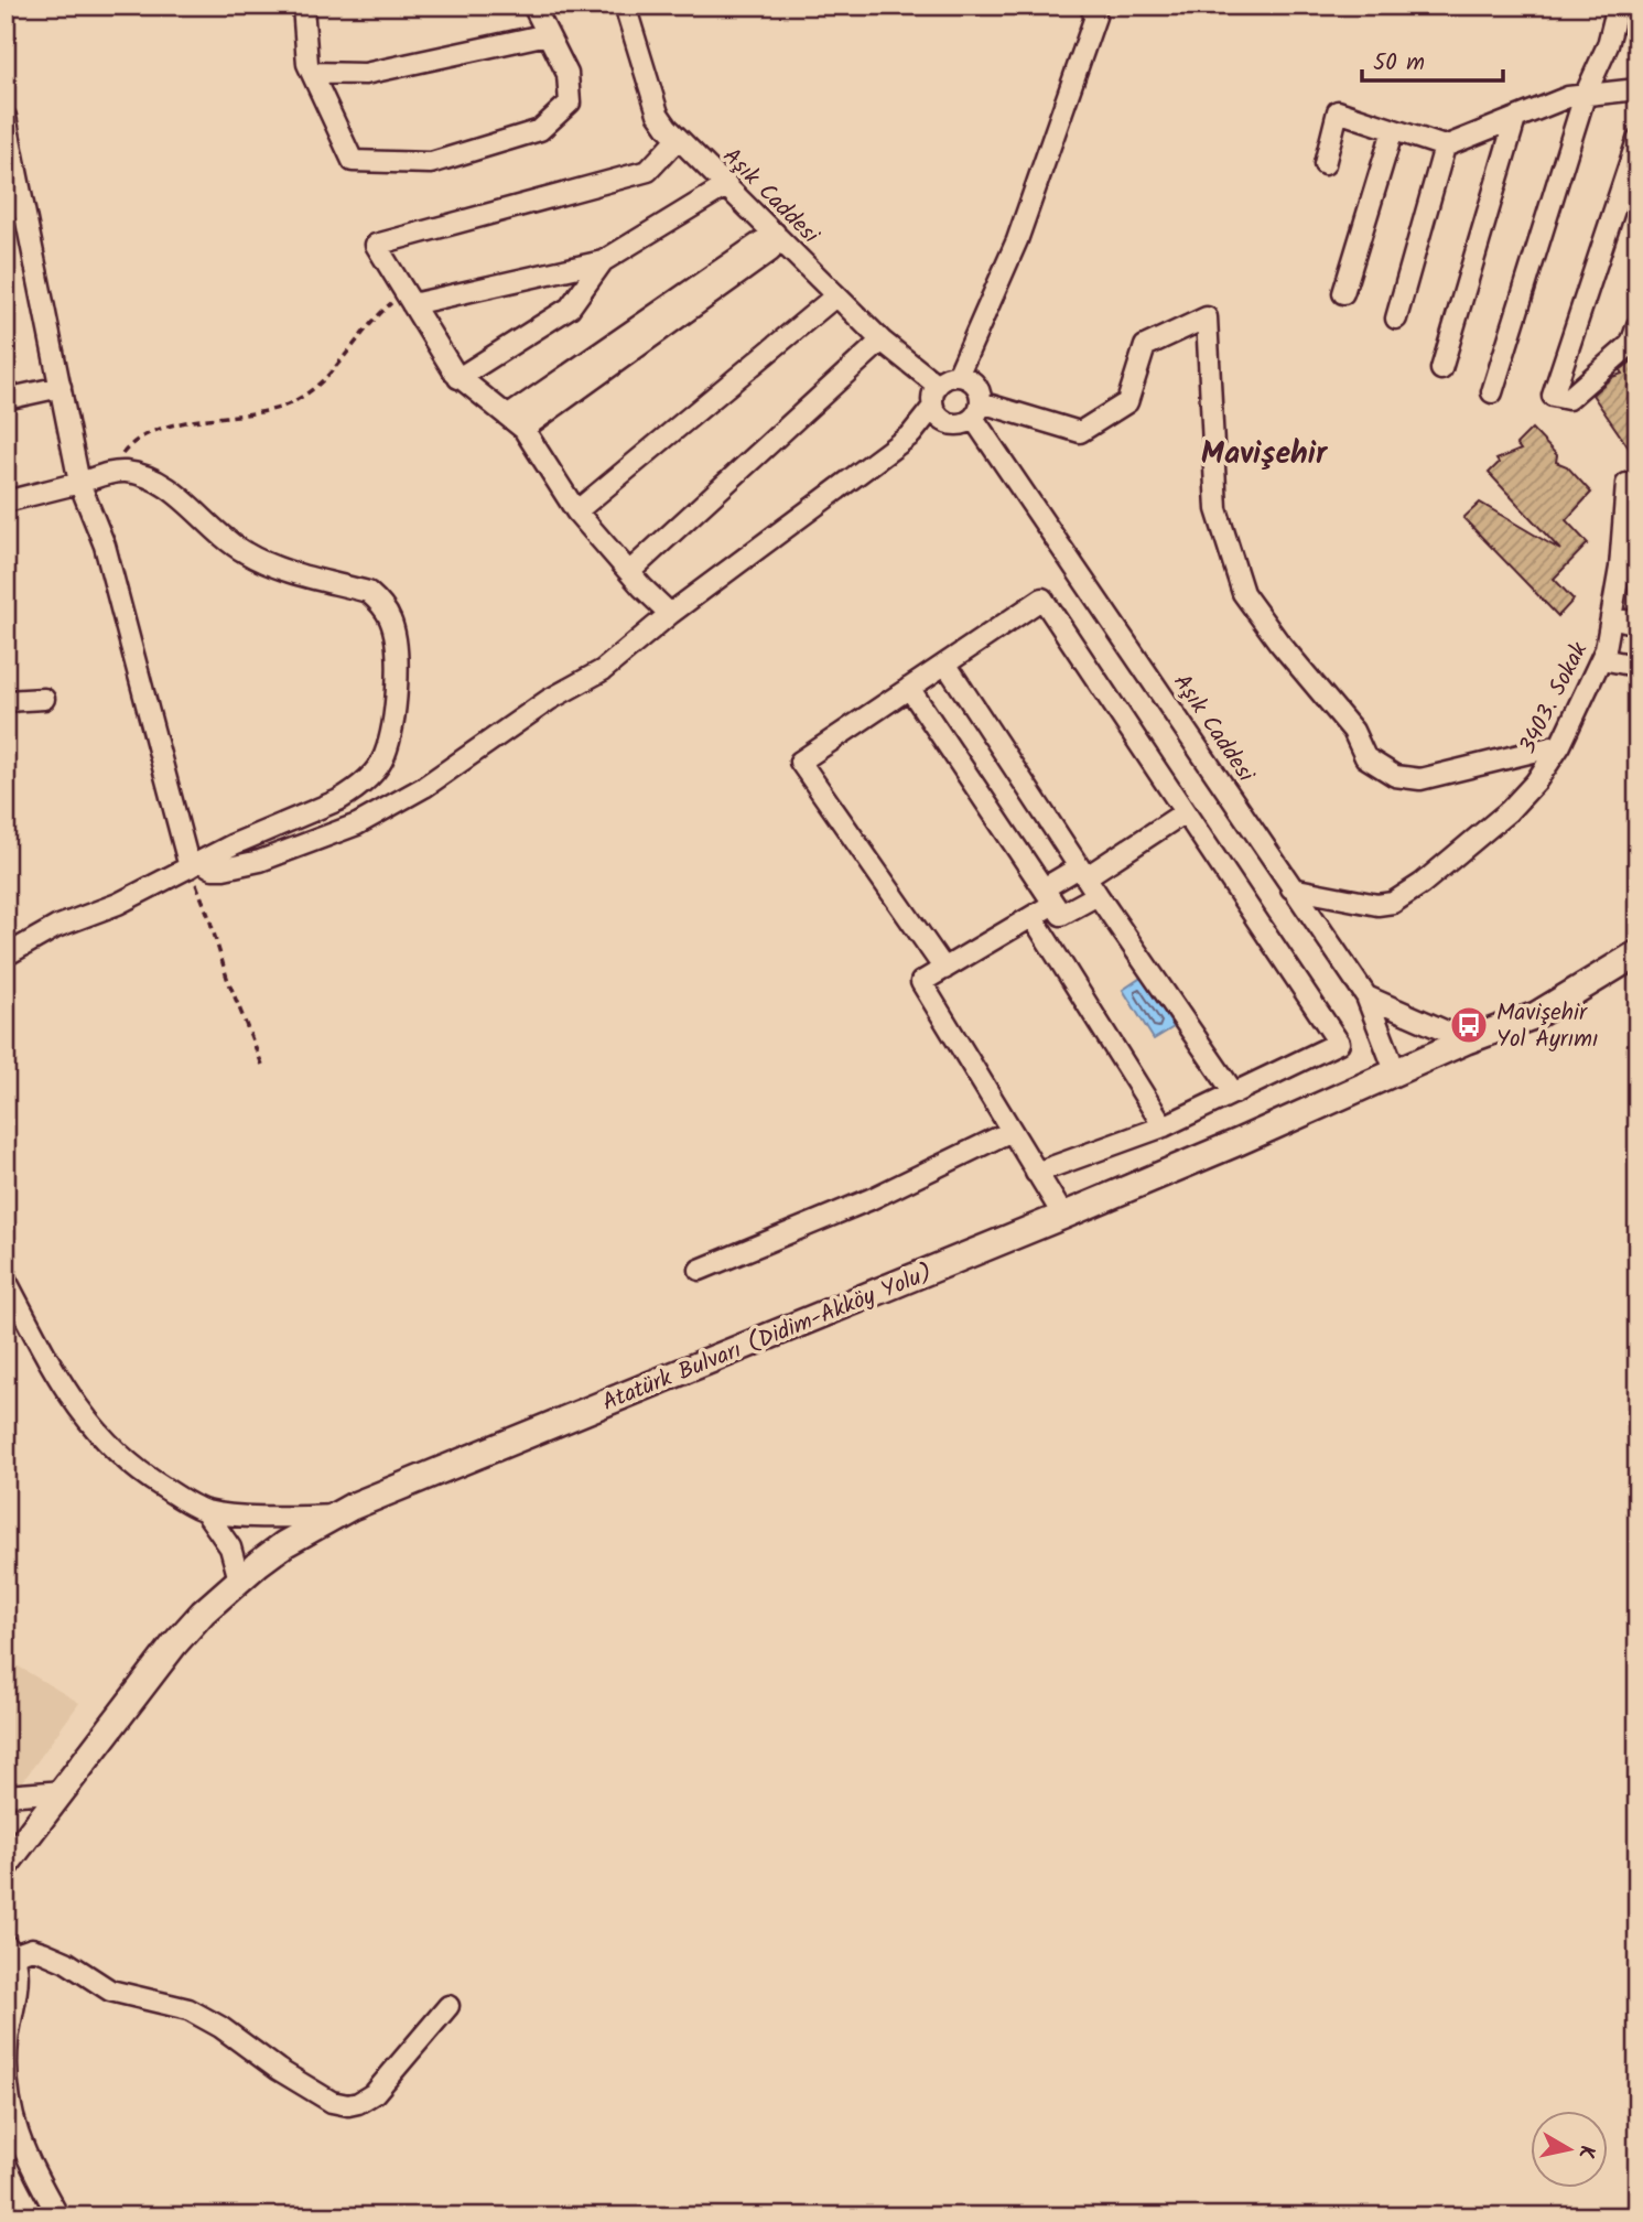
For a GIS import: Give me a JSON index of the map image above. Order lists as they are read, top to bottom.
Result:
{
  "streets": {
    "main road": ["Atatürk Bulvarı (Didim-Akköy Yolu)"],
    "street": ["Aşık Caddesi", "3403. Sokak"]
  },
  "crossings": [
    ["Aşık Caddesi", "3403. Sokak"],
    ["Aşık Caddesi", "Atatürk Bulvarı (Didim-Akköy Yolu)"]
  ],
  "districts": ["Mavişehir"],
  "places": {
    "bus stop": ["Mavişehir Yol Ayrımı"]
  },
  "scale_bar": "50 m",
  "north": "right"
}
